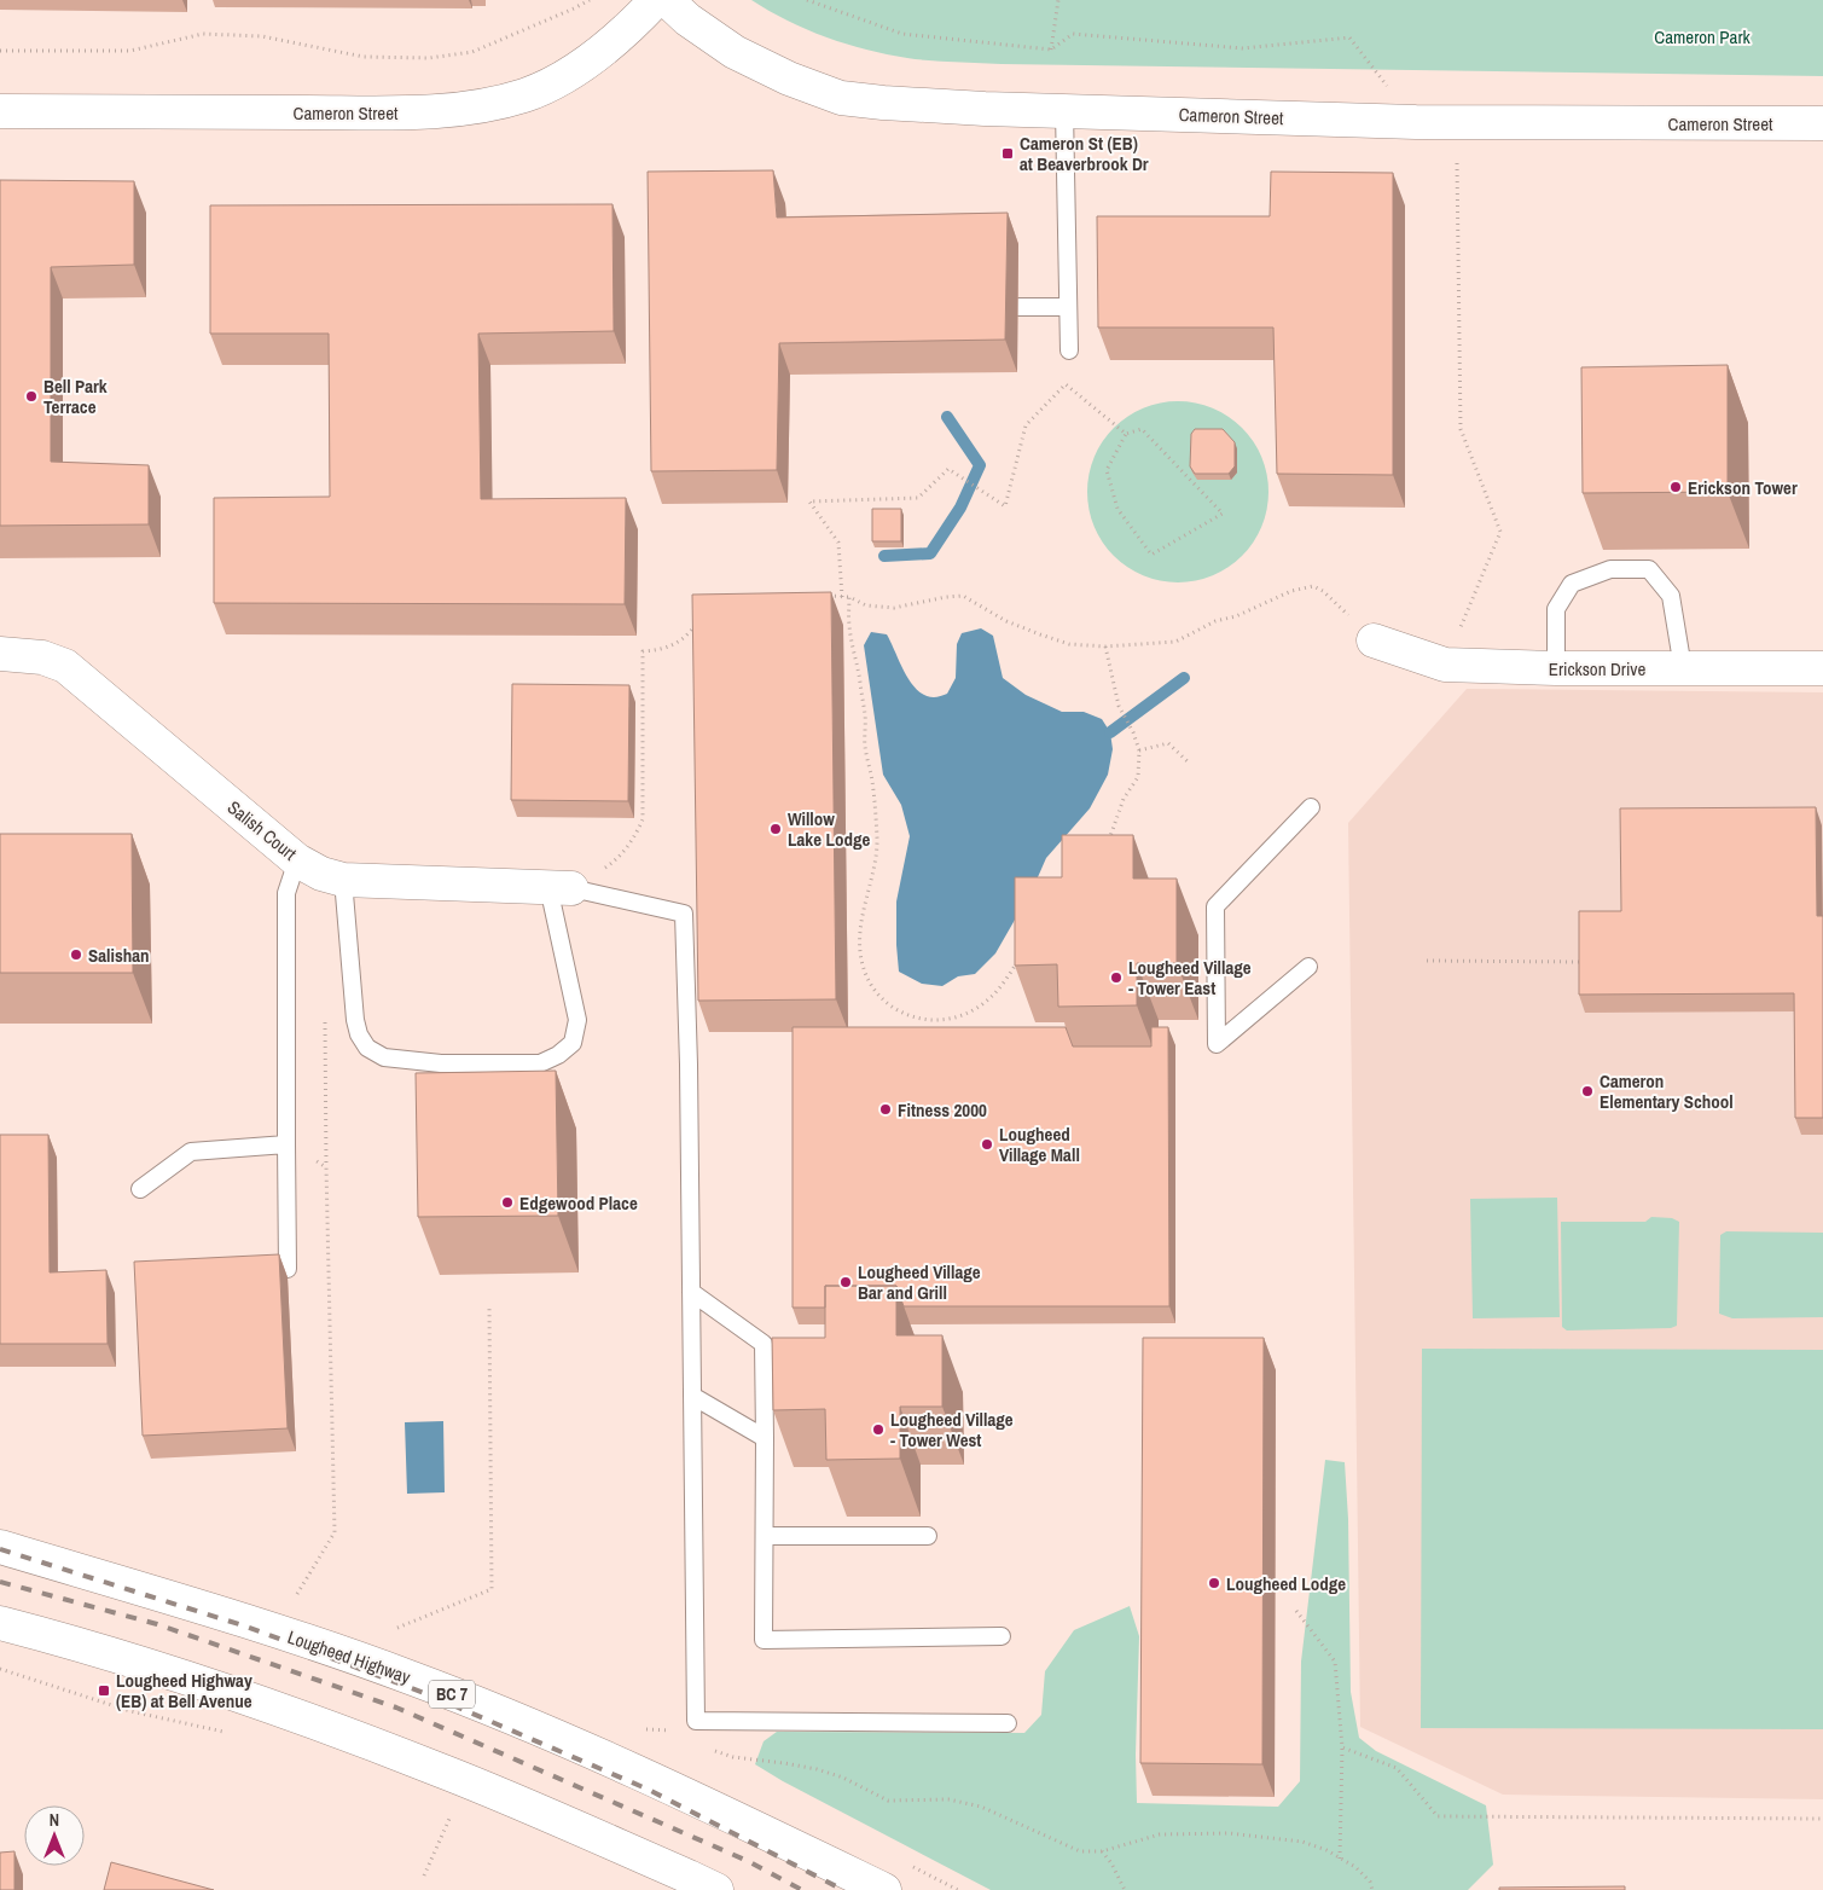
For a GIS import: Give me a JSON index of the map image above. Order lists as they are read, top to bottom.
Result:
{
  "streets": {
    "street": [
      "Cameron Street",
      "Erickson Drive",
      "Salish Court",
      "Lougheed Highway",
      "BC 7"
    ]
  },
  "parks": ["Cameron Park"],
  "places": {
    "transit": ["Cameron St (EB) at Beaverbrook Dr", "Lougheed Highway (EB) at Bell Avenue"],
    "other": [
      "Bell Park Terrace",
      "Erickson Tower",
      "Willow Lake Lodge",
      "Salishan",
      "Lougheed Village - Tower East",
      "Cameron Elementary School",
      "Fitness 2000",
      "Lougheed Village Mall",
      "Edgewood Place",
      "Lougheed Village Bar and Grill",
      "Lougheed Village - Tower West",
      "Lougheed Lodge"
    ]
  },
  "north": "top"
}
